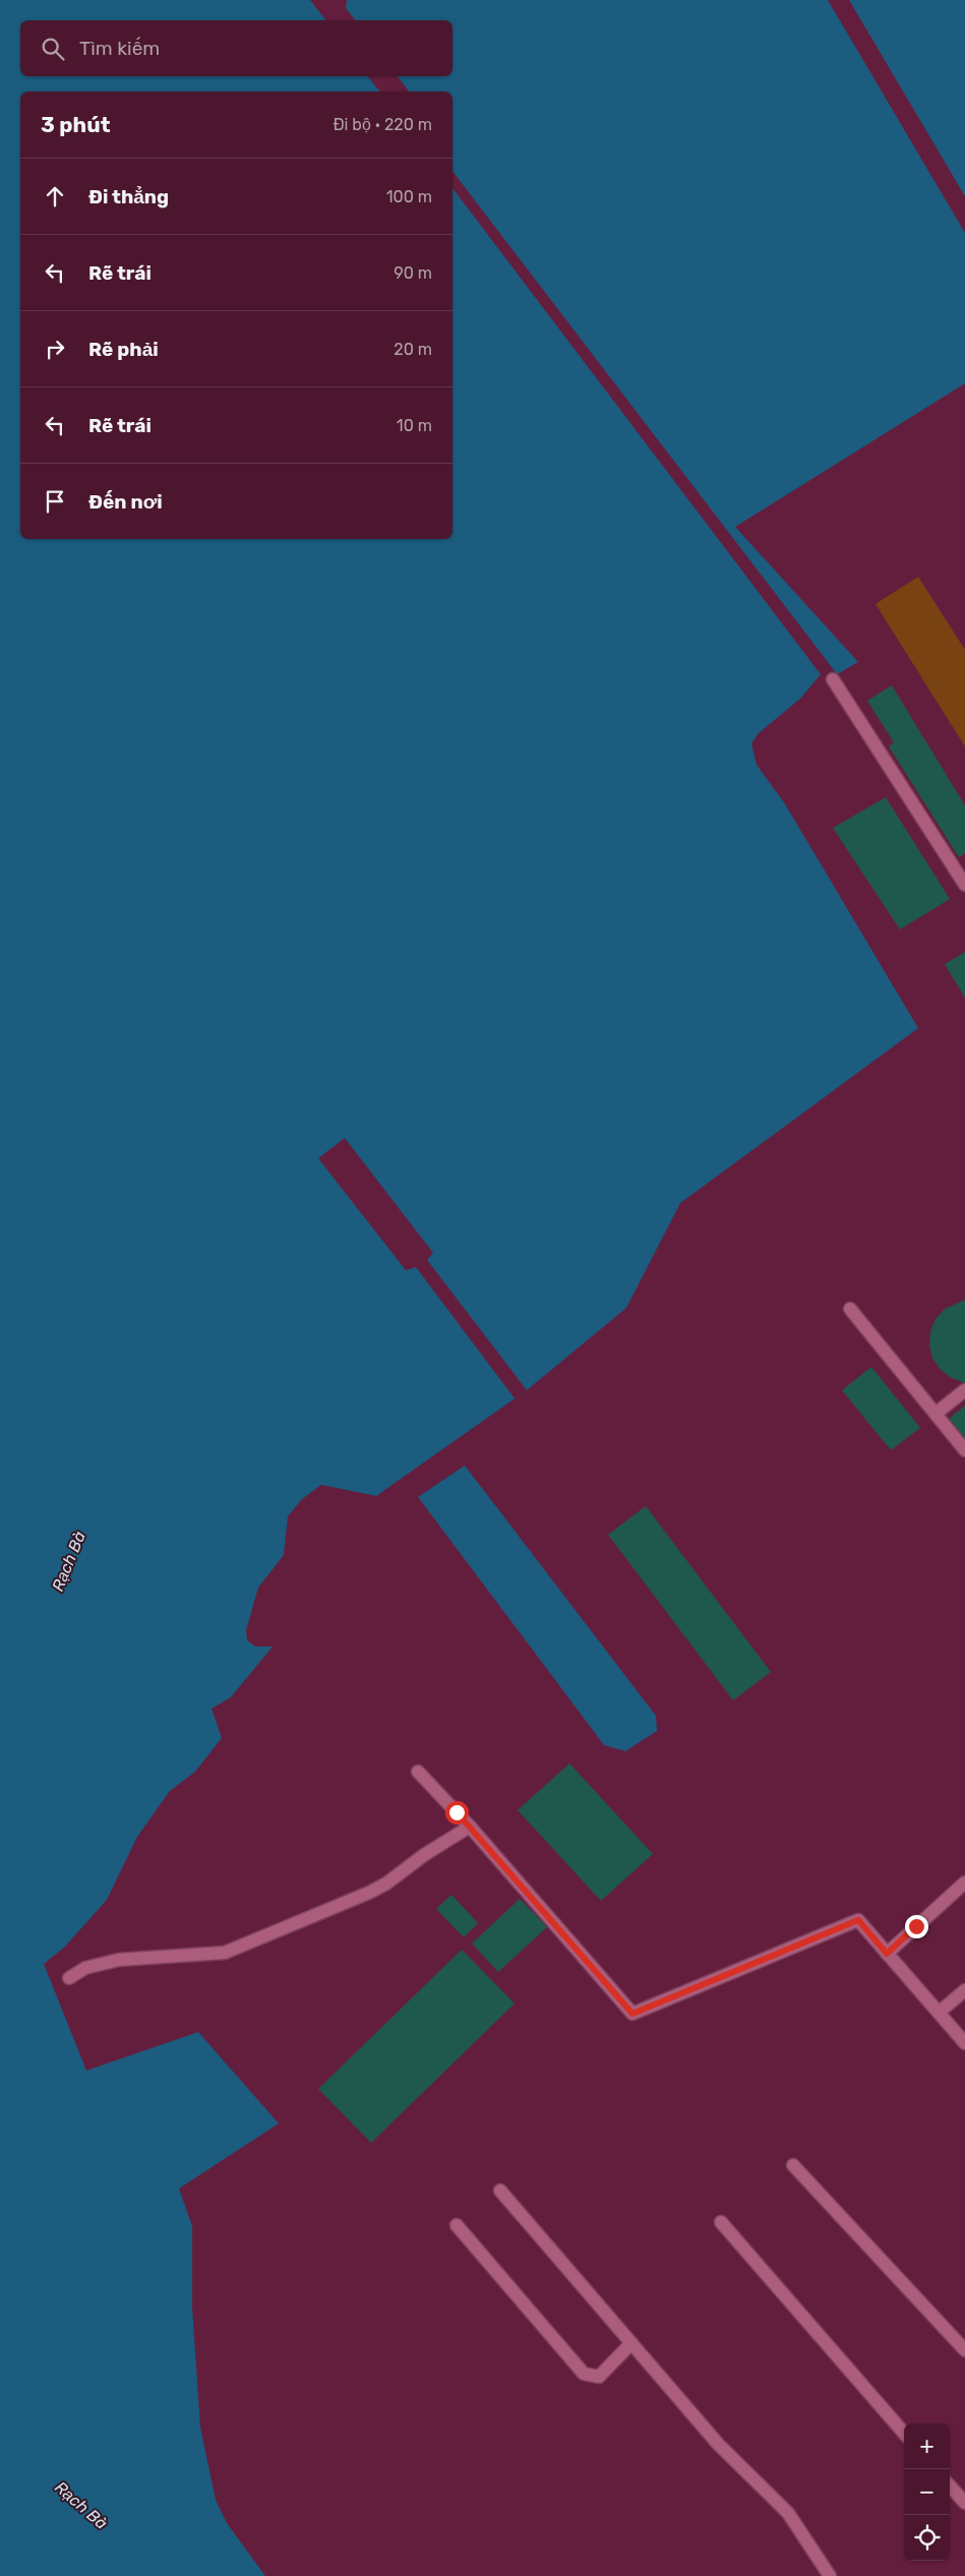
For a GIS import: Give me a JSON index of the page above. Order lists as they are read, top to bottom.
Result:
{
  "water": ["Rạch Bà"],
  "page": {
    "search": "Tìm kiếm",
    "heading": ["3 phút", "Đi bộ · 220 m"],
    "list": [
      ["Đi thẳng", "100 m"],
      ["Rẽ trái", "90 m"],
      ["Rẽ phải", "20 m"],
      ["Rẽ trái", "10 m"],
      "Đến nơi"
    ],
    "map_buttons": ["+", "−"]
  }
}
